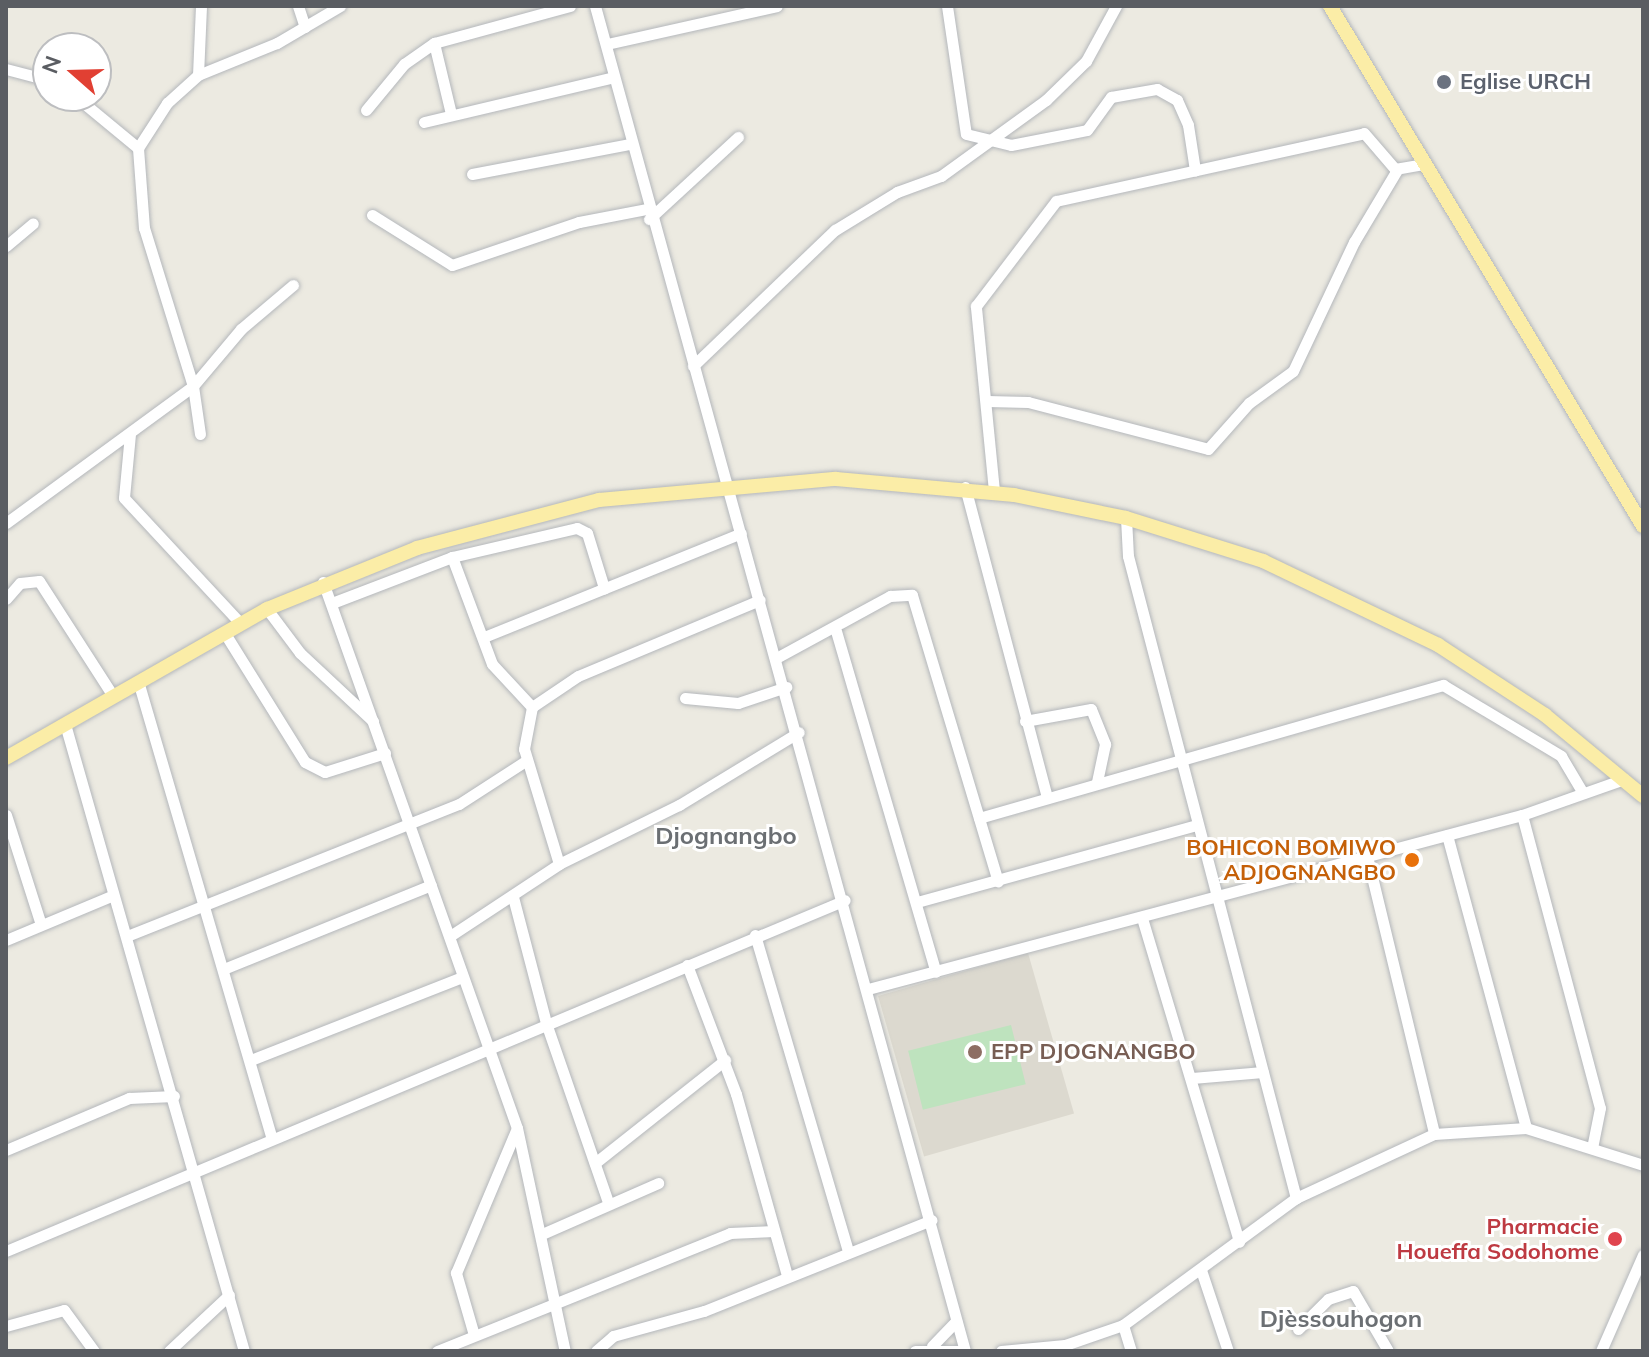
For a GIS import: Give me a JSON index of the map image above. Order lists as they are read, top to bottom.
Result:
{
  "districts": ["Djognangbo", "Djèssouhogon"],
  "places": [
    "Eglise URCH",
    "BOHICON BOMIWO ADJOGNANGBO",
    "EPP DJOGNANGBO",
    "Pharmacie Houeffa Sodohome"
  ],
  "north": "left"
}
